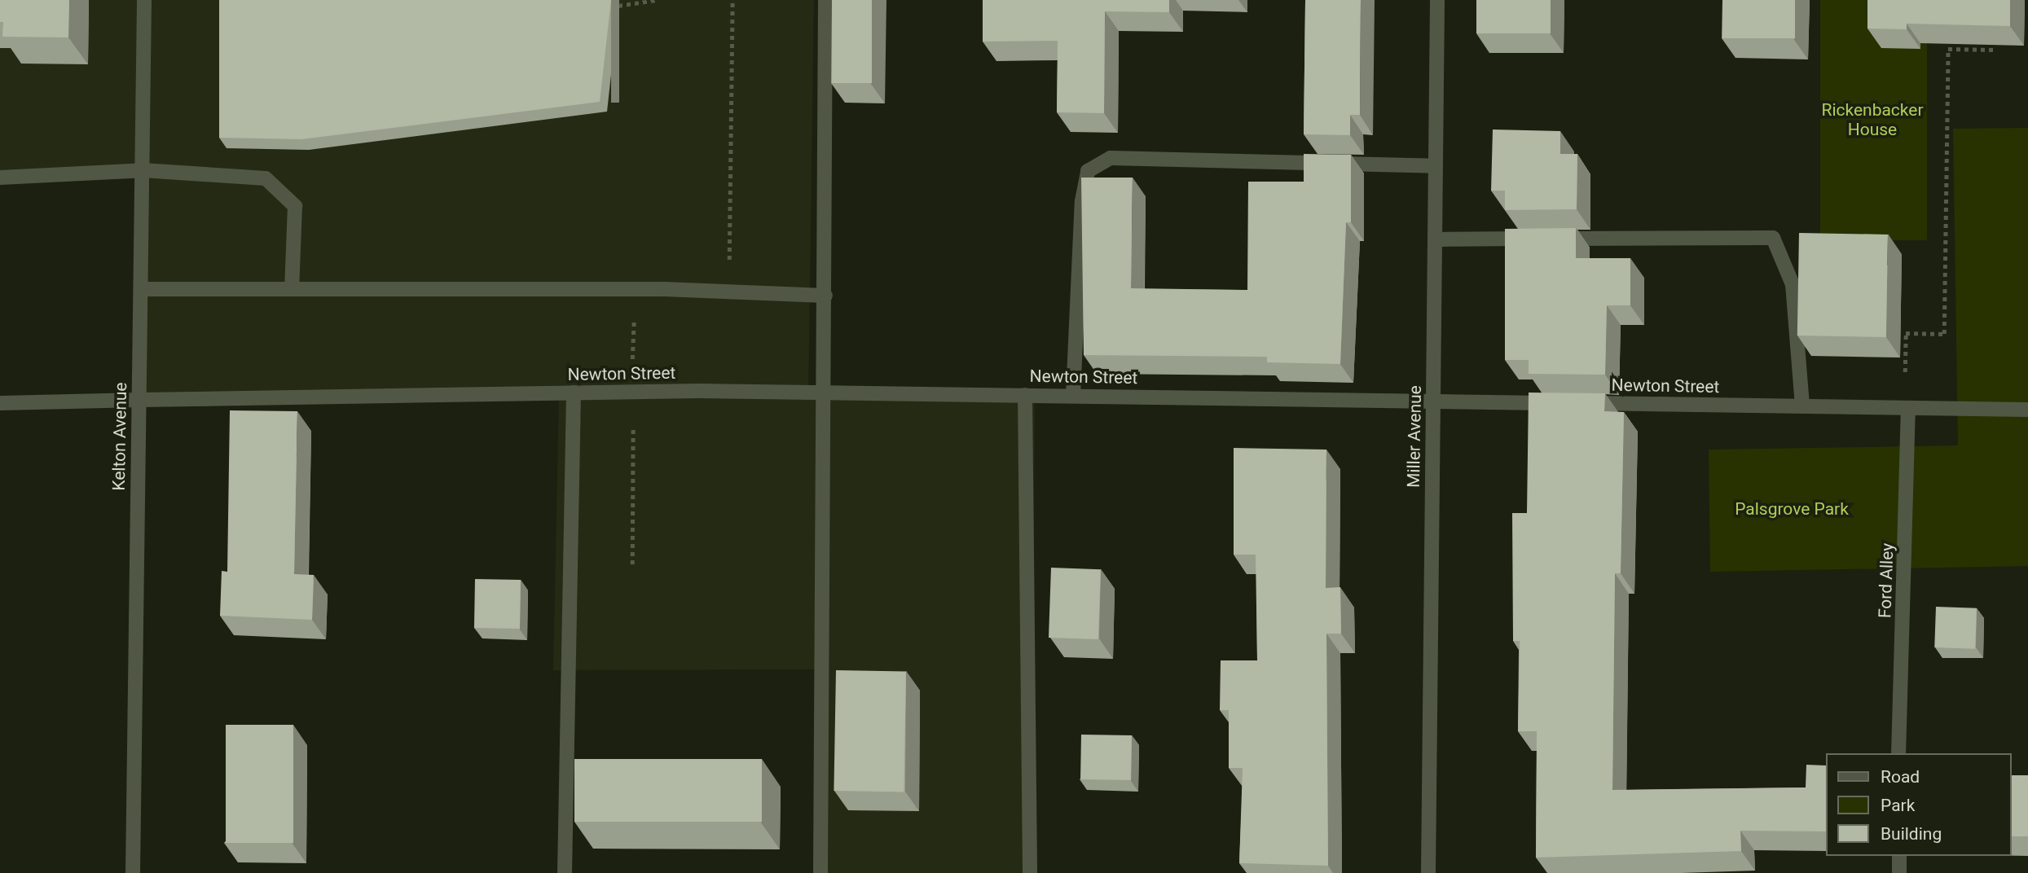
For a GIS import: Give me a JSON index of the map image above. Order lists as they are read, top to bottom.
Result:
{
  "streets": {
    "street": [
      "Newton Street",
      "Kelton Avenue",
      "Miller Avenue",
      "Ford Alley"
    ]
  },
  "crossings": [
    ["Newton Street", "Kelton Avenue"],
    ["Newton Street", "Miller Avenue"],
    ["Newton Street", "Ford Alley"]
  ],
  "parks": ["Rickenbacker House", "Palsgrove Park"],
  "legend": ["Road", "Park", "Building"]
}
